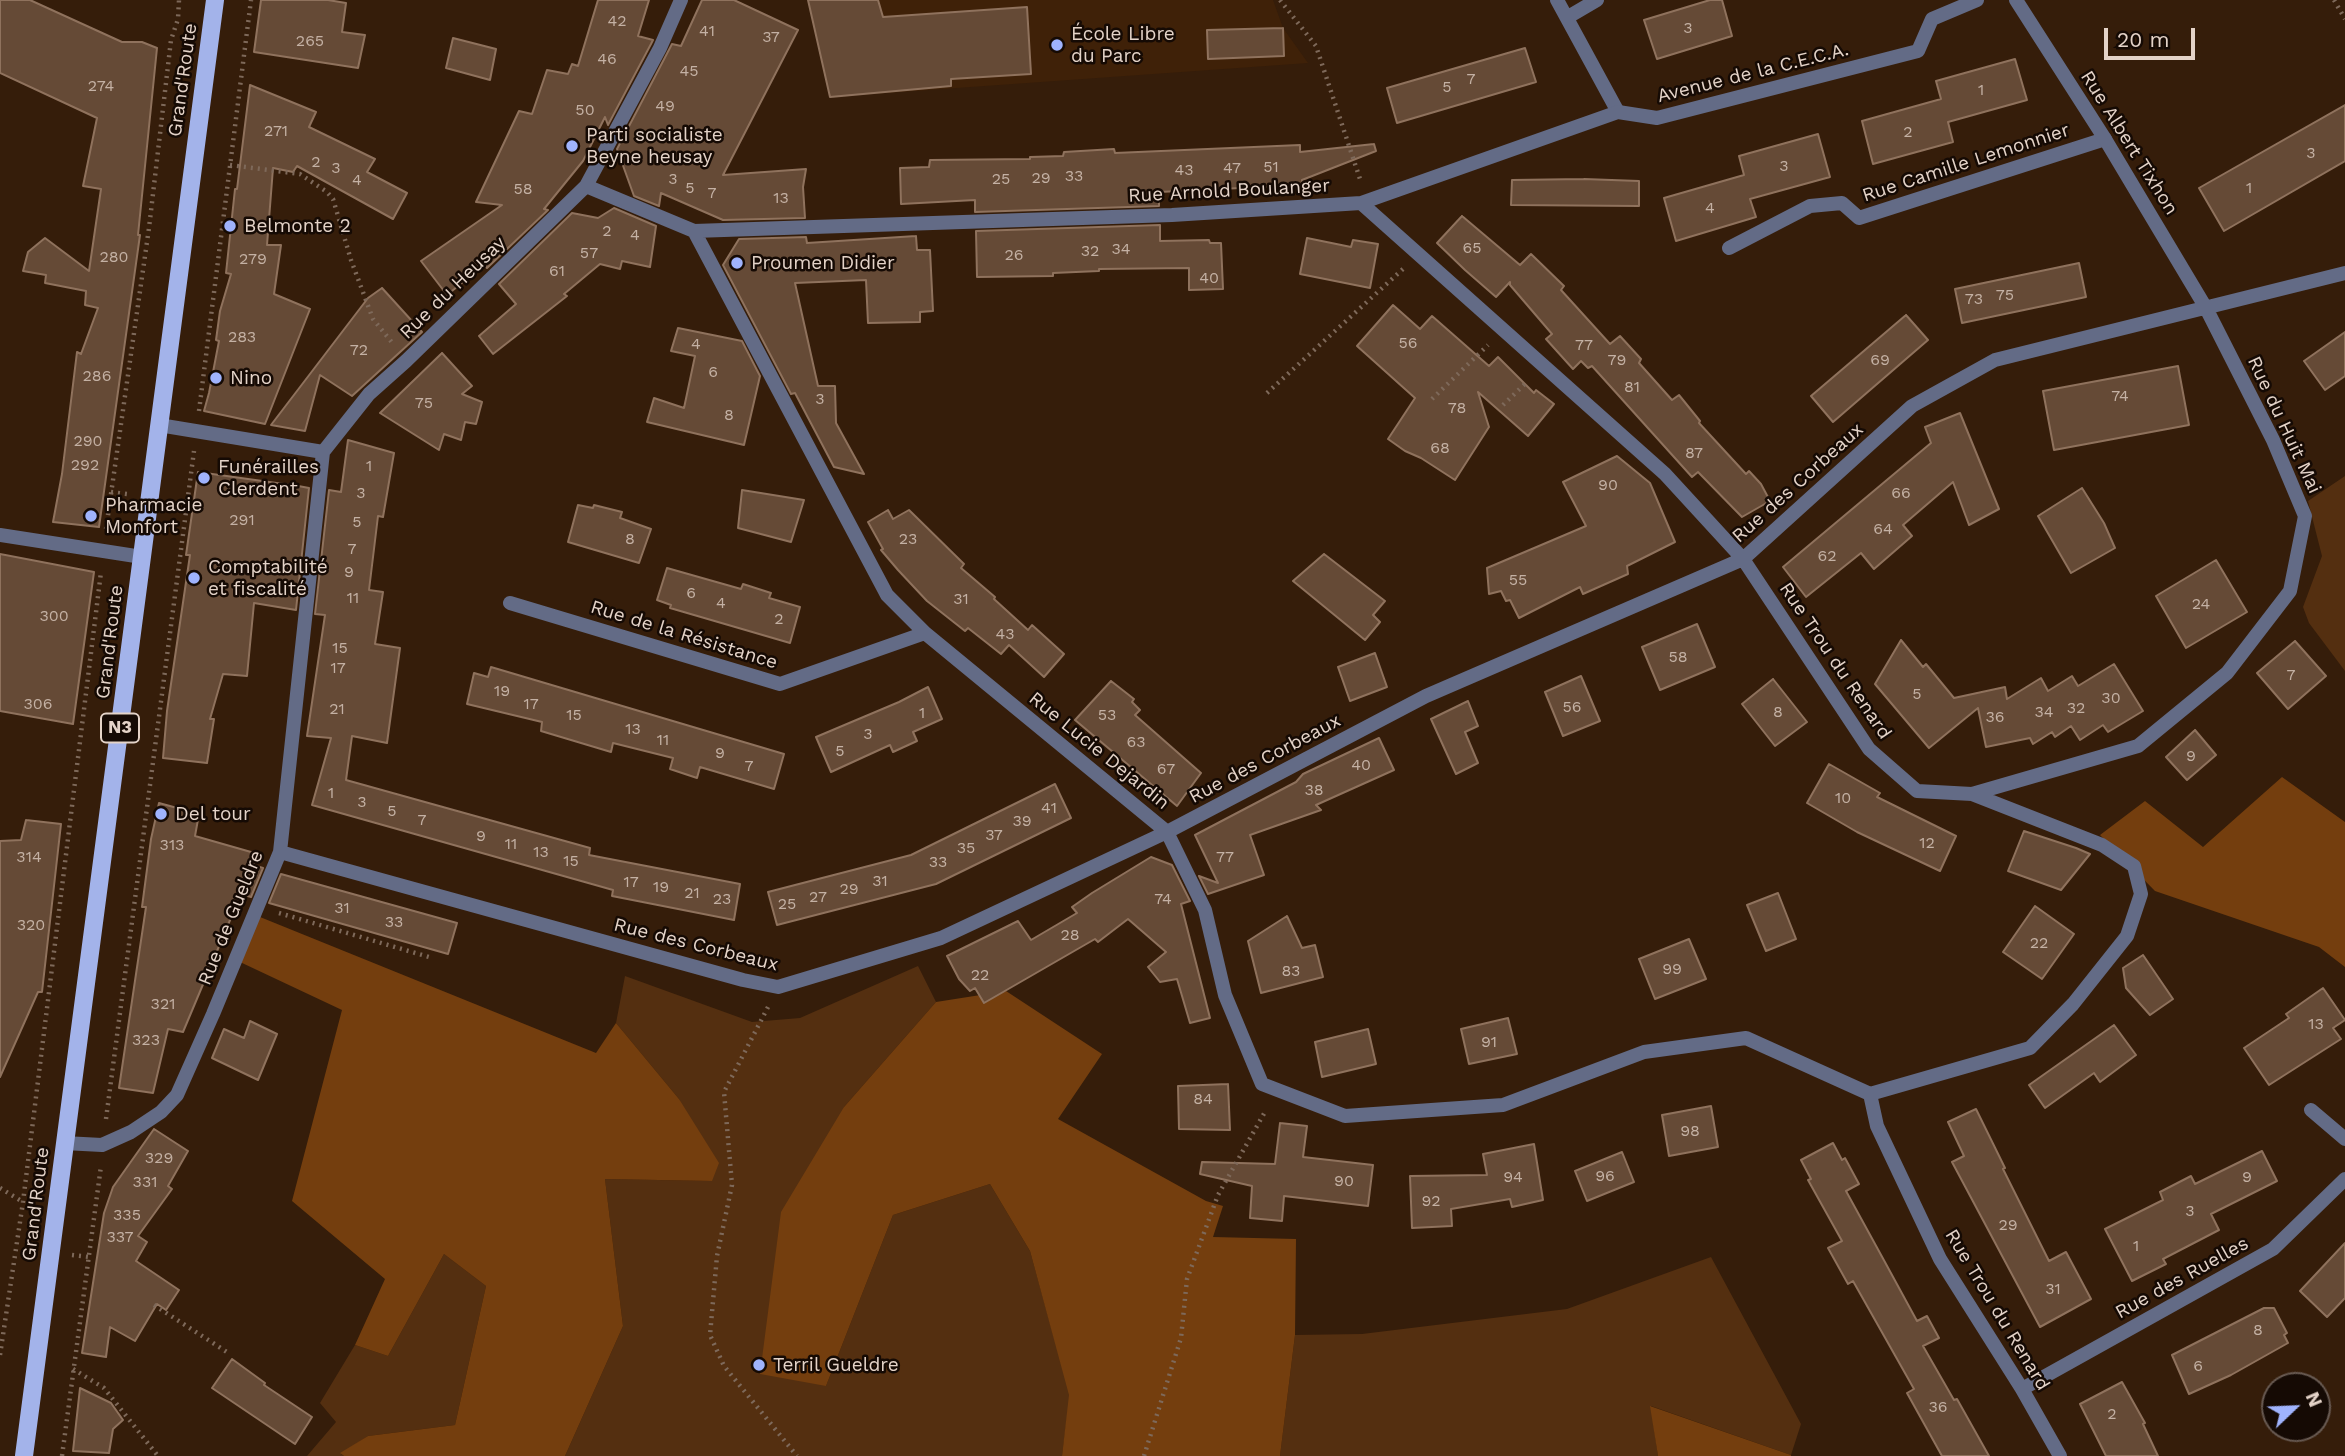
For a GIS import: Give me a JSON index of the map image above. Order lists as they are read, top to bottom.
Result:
{
  "streets": {
    "main road": ["Grand'Route", "N3"],
    "street": [
      "Avenue de la C.E.C.A.",
      "Rue Albert Tixhon",
      "Rue Camille Lemonnier",
      "Rue Arnold Boulanger",
      "Rue du Heusay",
      "Rue du Huit Mai",
      "Rue des Corbeaux",
      "Rue de la Résistance",
      "Rue Trou du Renard",
      "Rue Lucie Dejardin",
      "Rue de Gueldre",
      "Rue des Ruelles"
    ]
  },
  "crossings": [
    ["Avenue de la C.E.C.A.", "Rue Arnold Boulanger"],
    ["Grand'Route", "Rue de Gueldre"],
    ["Rue Albert Tixhon", "Rue Camille Lemonnier"],
    ["Rue Albert Tixhon", "Rue du Huit Mai"],
    ["Rue Albert Tixhon", "Rue des Corbeaux"],
    ["Rue Arnold Boulanger", "Rue du Heusay"],
    ["Rue Arnold Boulanger", "Rue Lucie Dejardin"],
    ["Rue du Heusay", "Rue de Gueldre"],
    ["Rue du Huit Mai", "Rue des Corbeaux"],
    ["Rue du Huit Mai", "Rue Trou du Renard"],
    ["Rue des Corbeaux", "Rue Trou du Renard"],
    ["Rue des Corbeaux", "Rue Lucie Dejardin"],
    ["Rue des Corbeaux", "Rue de Gueldre"],
    ["Rue de la Résistance", "Rue Lucie Dejardin"],
    ["Rue Trou du Renard", "Rue Lucie Dejardin"],
    ["Rue Trou du Renard", "Rue des Ruelles"]
  ],
  "places": [
    "École Libre du Parc",
    "Parti socialiste Beyne heusay",
    "Belmonte 2",
    "Proumen Didier",
    "Nino",
    "Funérailles Clerdent",
    "Pharmacie Monfort",
    "Comptabilité et fiscalité",
    "Del tour",
    "Terril Gueldre"
  ],
  "house_numbers": [
    "42",
    "3",
    "41",
    "37",
    "265",
    "46",
    "45",
    "7",
    "274",
    "5",
    "1",
    "49",
    "50",
    "271",
    "2",
    "3",
    "2",
    "3",
    "51",
    "3",
    "47",
    "43",
    "33",
    "29",
    "3",
    "25",
    "4",
    "5",
    "1",
    "58",
    "7",
    "13",
    "4",
    "2",
    "4",
    "65",
    "34",
    "32",
    "57",
    "26",
    "280",
    "279",
    "61",
    "40",
    "75",
    "73",
    "283",
    "56",
    "4",
    "77",
    "72",
    "79",
    "69",
    "6",
    "286",
    "81",
    "74",
    "3",
    "75",
    "78",
    "8",
    "290",
    "68",
    "87",
    "292",
    "1",
    "90",
    "3",
    "66",
    "291",
    "5",
    "64",
    "8",
    "23",
    "7",
    "62",
    "9",
    "55",
    "6",
    "11",
    "31",
    "4",
    "24",
    "300",
    "2",
    "43",
    "15",
    "58",
    "17",
    "7",
    "19",
    "5",
    "30",
    "306",
    "17",
    "56",
    "32",
    "21",
    "8",
    "34",
    "1",
    "15",
    "53",
    "36",
    "13",
    "3",
    "11",
    "63",
    "5",
    "9",
    "9",
    "40",
    "7",
    "67",
    "38",
    "1",
    "10",
    "3",
    "41",
    "5",
    "7",
    "39",
    "37",
    "9",
    "12",
    "11",
    "313",
    "35",
    "13",
    "314",
    "77",
    "15",
    "33",
    "31",
    "17",
    "19",
    "29",
    "21",
    "27",
    "23",
    "74",
    "25",
    "31",
    "33",
    "320",
    "28",
    "22",
    "99",
    "83",
    "22",
    "321",
    "13",
    "323",
    "91",
    "84",
    "98",
    "329",
    "96",
    "94",
    "9",
    "90",
    "331",
    "92",
    "3",
    "335",
    "29",
    "337",
    "1",
    "31",
    "8",
    "6",
    "36",
    "2"
  ],
  "scale_bar": "20 m",
  "north": "top right"
}
